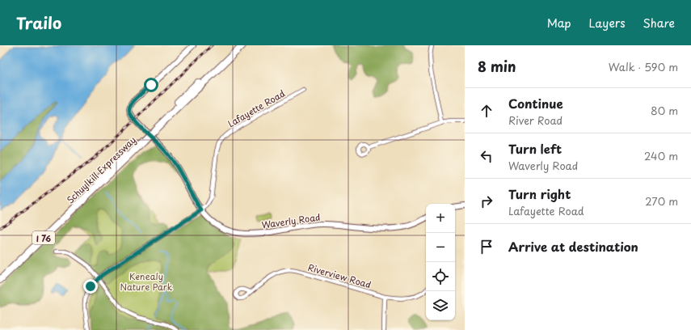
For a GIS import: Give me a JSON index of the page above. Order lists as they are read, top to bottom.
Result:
{
  "streets": {
    "highway": ["Schuylkill Expressway", "I 76"],
    "street": ["Lafayette Road", "Waverly Road", "Riverview Road"]
  },
  "crossings": [
    ["Lafayette Road", "Waverly Road"]
  ],
  "parks": ["Kenealy Nature Park"],
  "page": {
    "header": "Trailo",
    "nav": ["Map", "Layers", "Share"],
    "heading": ["8 min", "Walk · 590 m"],
    "list": [
      ["Continue", "River Road", "80 m"],
      ["Turn left", "Waverly Road", "240 m"],
      ["Turn right", "Lafayette Road", "270 m"],
      "Arrive at destination"
    ],
    "map_buttons": ["+", "−"]
  }
}
